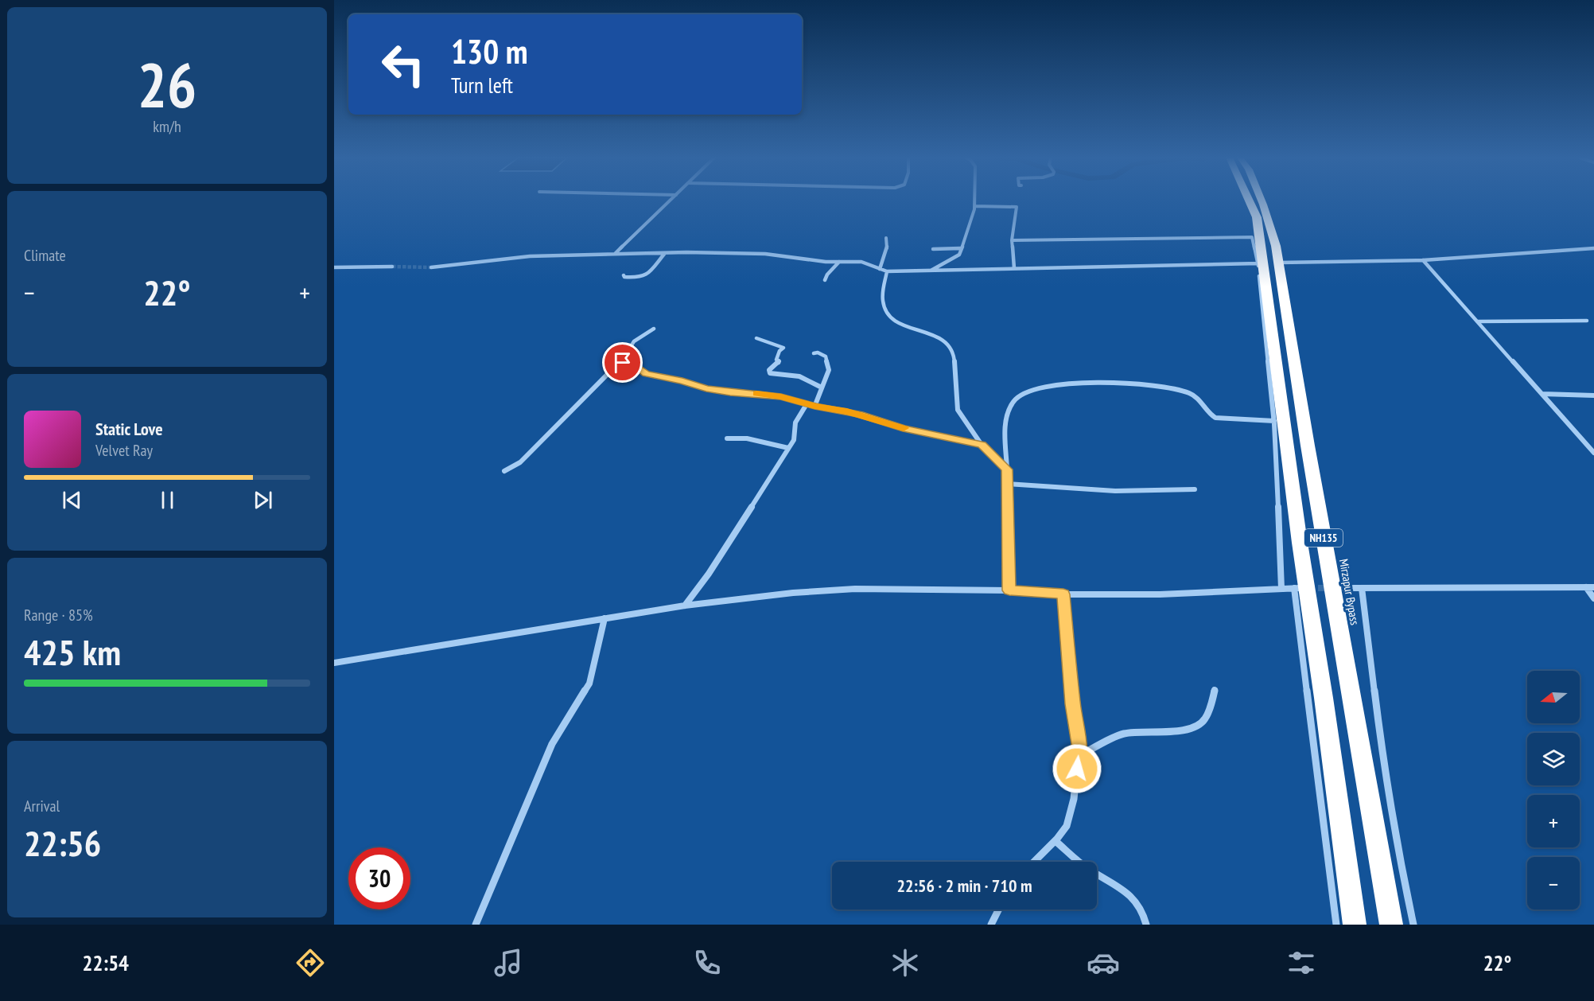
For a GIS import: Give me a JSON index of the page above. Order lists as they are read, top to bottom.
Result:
{
  "streets": {
    "highway": ["NH135", "Mirzapur Bypass"]
  },
  "north": "left",
  "page": {
    "tile": [
      ["26", "km/h"],
      "Climate",
      ["Range · 85%", "425 km"],
      ["Arrival", "22:56"]
    ],
    "turn": ["130 m", "Turn left"],
    "heat": ["−", "22°", "+"],
    "song": ["Static Love", "Velvet Ray"],
    "map_buttons": ["+", "−"],
    "limit": "30",
    "trip": "22:56 · 2 min · 710 m",
    "tabs": ["22:54", "22°"]
  }
}
